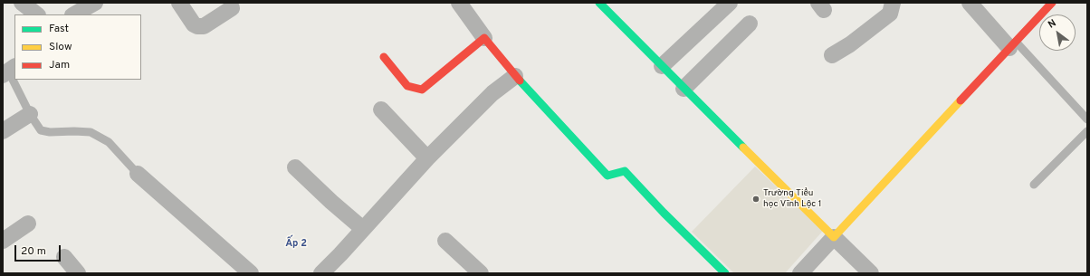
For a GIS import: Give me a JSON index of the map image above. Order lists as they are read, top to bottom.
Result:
{
  "districts": ["Ấp 2"],
  "places": ["Trường Tiểu học Vĩnh Lộc 1"],
  "legend": ["Fast", "Slow", "Jam"],
  "scale_bar": "20 m",
  "north": "top left"
}
